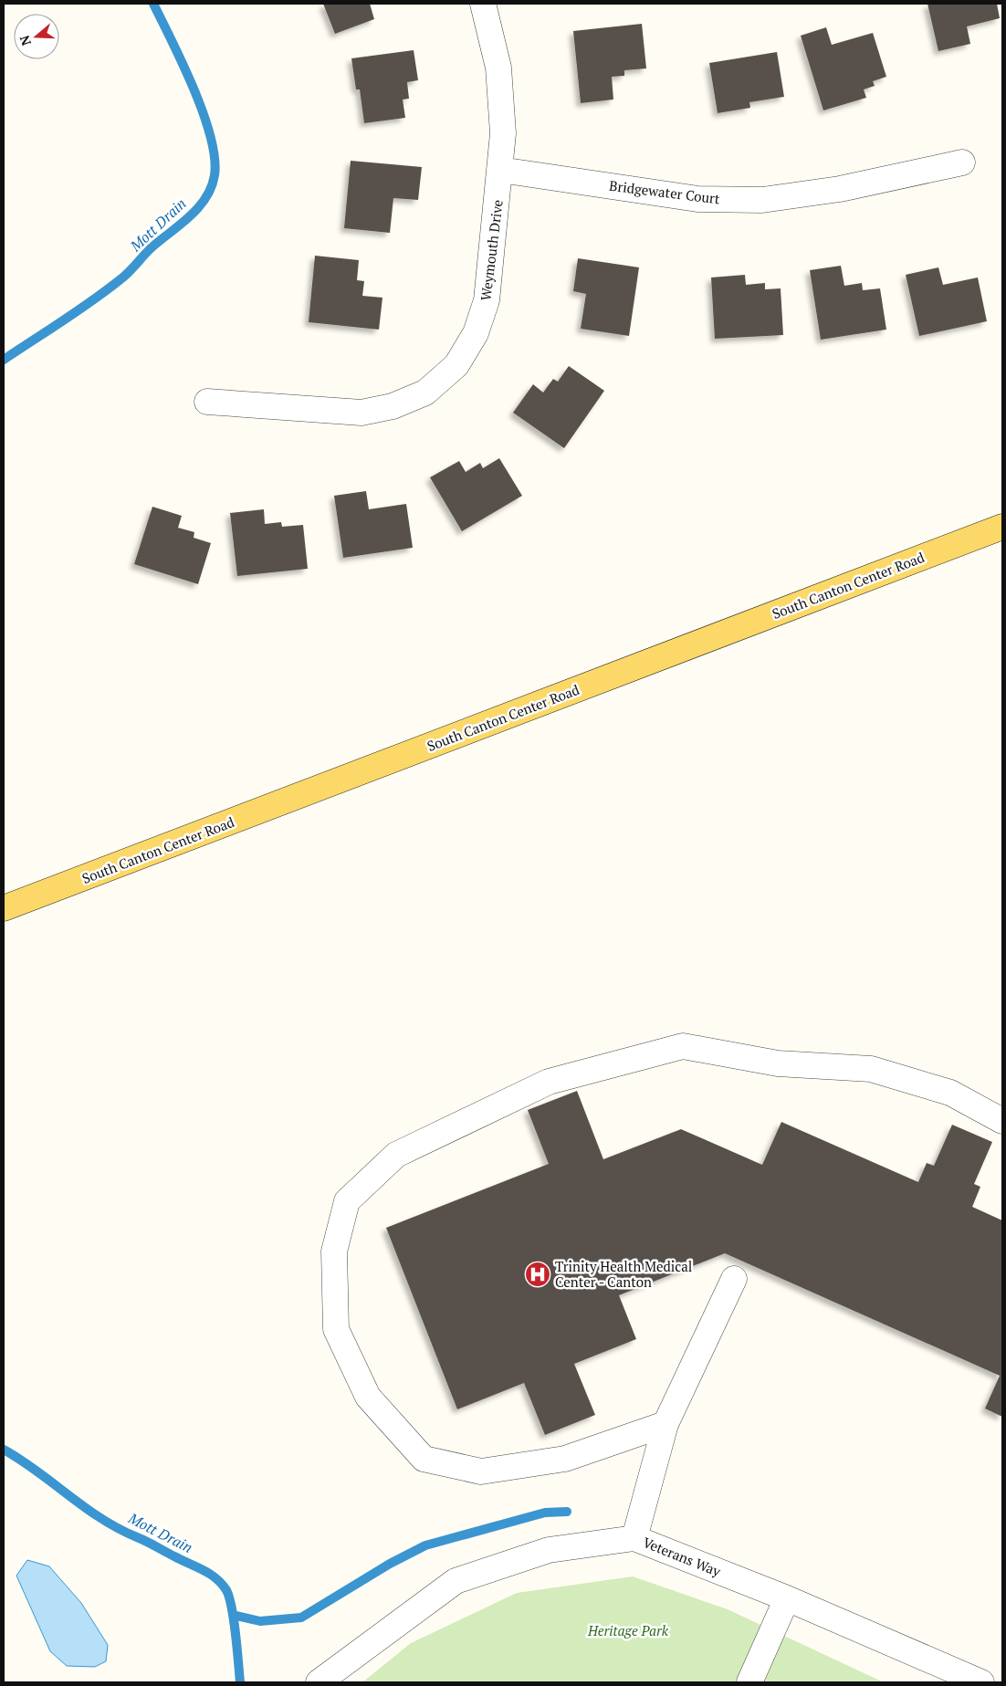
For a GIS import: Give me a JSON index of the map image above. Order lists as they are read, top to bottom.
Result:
{
  "streets": {
    "main road": ["South Canton Center Road"],
    "street": ["Bridgewater Court", "Weymouth Drive", "Veterans Way"]
  },
  "crossings": [
    ["Bridgewater Court", "Weymouth Drive"]
  ],
  "water": ["Mott Drain"],
  "parks": ["Heritage Park"],
  "places": {
    "hospital": ["Trinity Health Medical Center - Canton"]
  },
  "north": "left"
}
